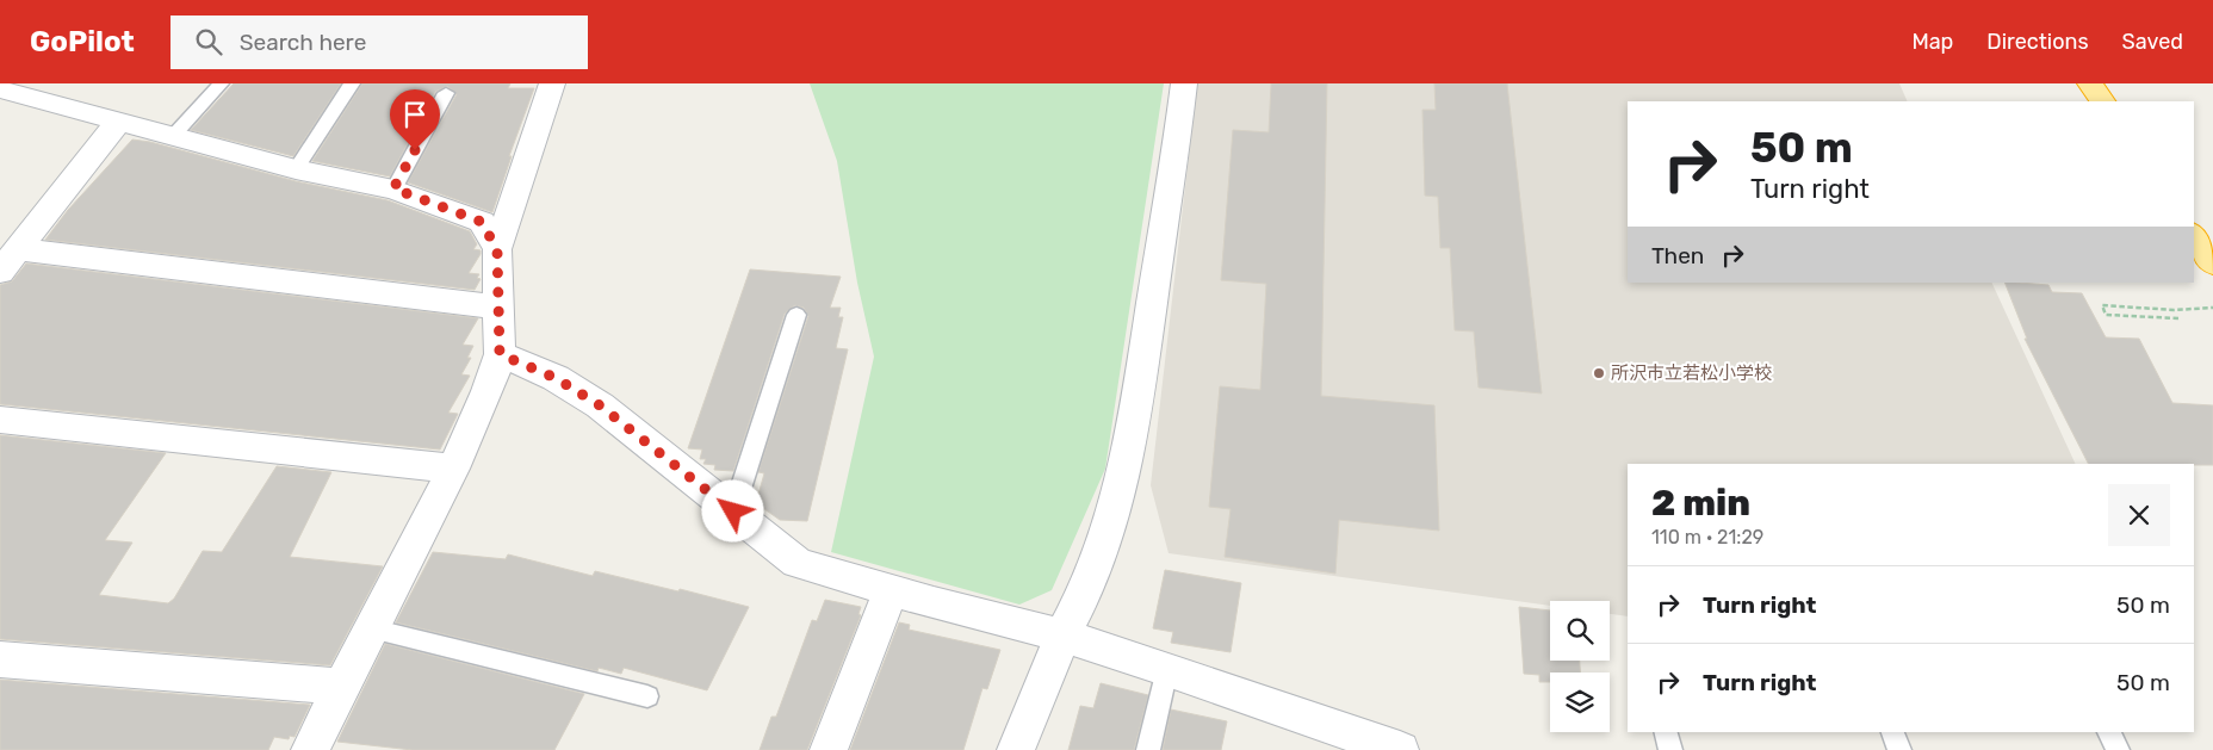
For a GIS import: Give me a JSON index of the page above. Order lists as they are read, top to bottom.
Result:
{
  "places": ["所沢市立若松小学校"],
  "page": {
    "header": "GoPilot",
    "search": "Search here",
    "nav": ["Map", "Directions", "Saved"],
    "turn": ["50 m", "Turn right"],
    "then": "Then",
    "heading": ["2 min", "110 m · 21:29"],
    "list": [
      {
        "name": "Turn right",
        "value": "50 m"
      },
      {
        "name": "Turn right",
        "value": "50 m"
      }
    ]
  }
}
